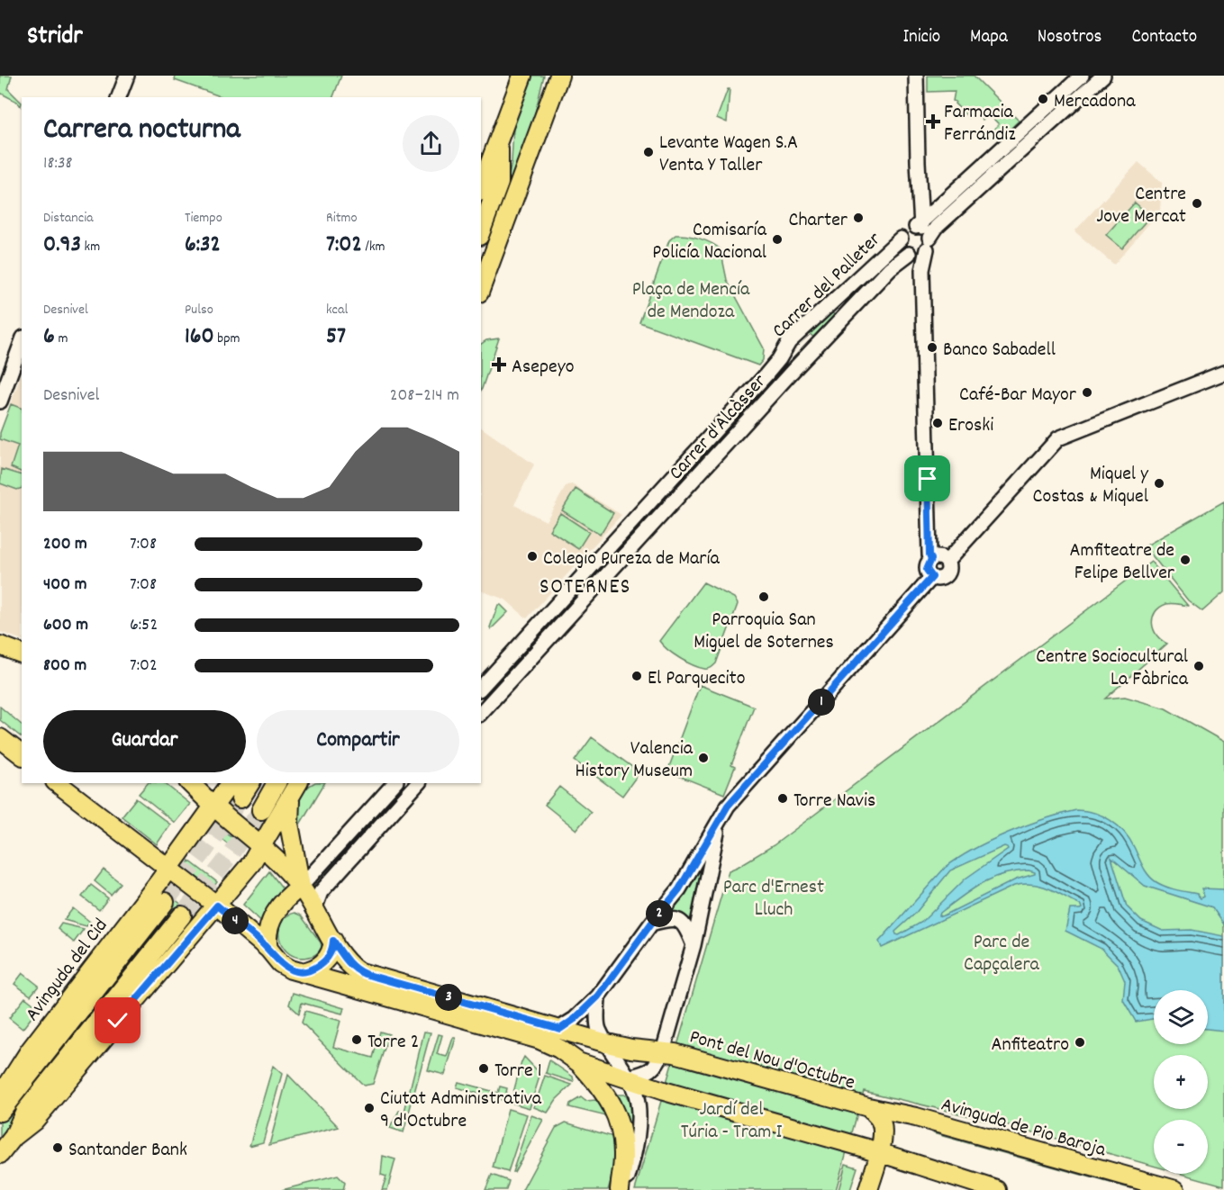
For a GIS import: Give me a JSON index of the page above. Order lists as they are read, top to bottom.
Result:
{
  "streets": {
    "main road": ["Avinguda del Cid", "Pont del Nou d'Octubre", "Avinguda de Pio Baroja"],
    "street": ["Carrer del Palleter", "Carrer d'Alcàsser"]
  },
  "crossings": [
    ["Carrer del Palleter", "Carrer d'Alcàsser"],
    ["Pont del Nou d'Octubre", "Avinguda de Pio Baroja"]
  ],
  "districts": ["SOTERNES"],
  "parks": [
    "Plaça de Mencía de Mendoza",
    "Parc d'Ernest Lluch",
    "Parc de Capçalera",
    "Jardí del Túria - Tram I"
  ],
  "places": {
    "other": [
      "Mercadona",
      "Levante Wagen S.A Venta Y Taller",
      "Centre Jove Mercat",
      "Charter",
      "Comisaría Policía Nacional",
      "Banco Sabadell",
      "Café-Bar Mayor",
      "Eroski",
      "Miquel y Costas & Miquel",
      "Colegio Pureza de María",
      "Amfiteatre de Felipe Bellver",
      "Parroquia San Miguel de Soternes",
      "Centre Sociocultural La Fàbrica",
      "El Parquecito",
      "Valencia History Museum",
      "Torre Navis",
      "Torre 2",
      "Anfiteatro",
      "Torre 1",
      "Ciutat Administrativa 9 d'Octubre",
      "Santander Bank"
    ],
    "health": ["Farmacia Ferrándiz", "Asepeyo"]
  },
  "page": {
    "header": "Stridr",
    "nav": [
      "Inicio",
      "Mapa",
      "Nosotros",
      "Contacto"
    ],
    "heading": ["Carrera nocturna", "18:38"],
    "stats": [
      ["Distancia", "0.93 km"],
      ["Tiempo", "6:32"],
      ["Ritmo", "7:02 /km"],
      ["Desnivel", "6 m"],
      ["Pulso", "160 bpm"],
      ["kcal", "57"]
    ],
    "chart": ["Desnivel", "208–214 m"],
    "list": [
      {
        "name": "200 m",
        "note": "7:08"
      },
      {
        "name": "400 m",
        "note": "7:08"
      },
      {
        "name": "600 m",
        "note": "6:52"
      },
      {
        "name": "800 m",
        "note": "7:02"
      }
    ],
    "pins": [
      "1",
      "2",
      "4",
      "3"
    ],
    "buttons": ["Guardar", "Compartir"],
    "map_buttons": ["+", "−"]
  }
}
